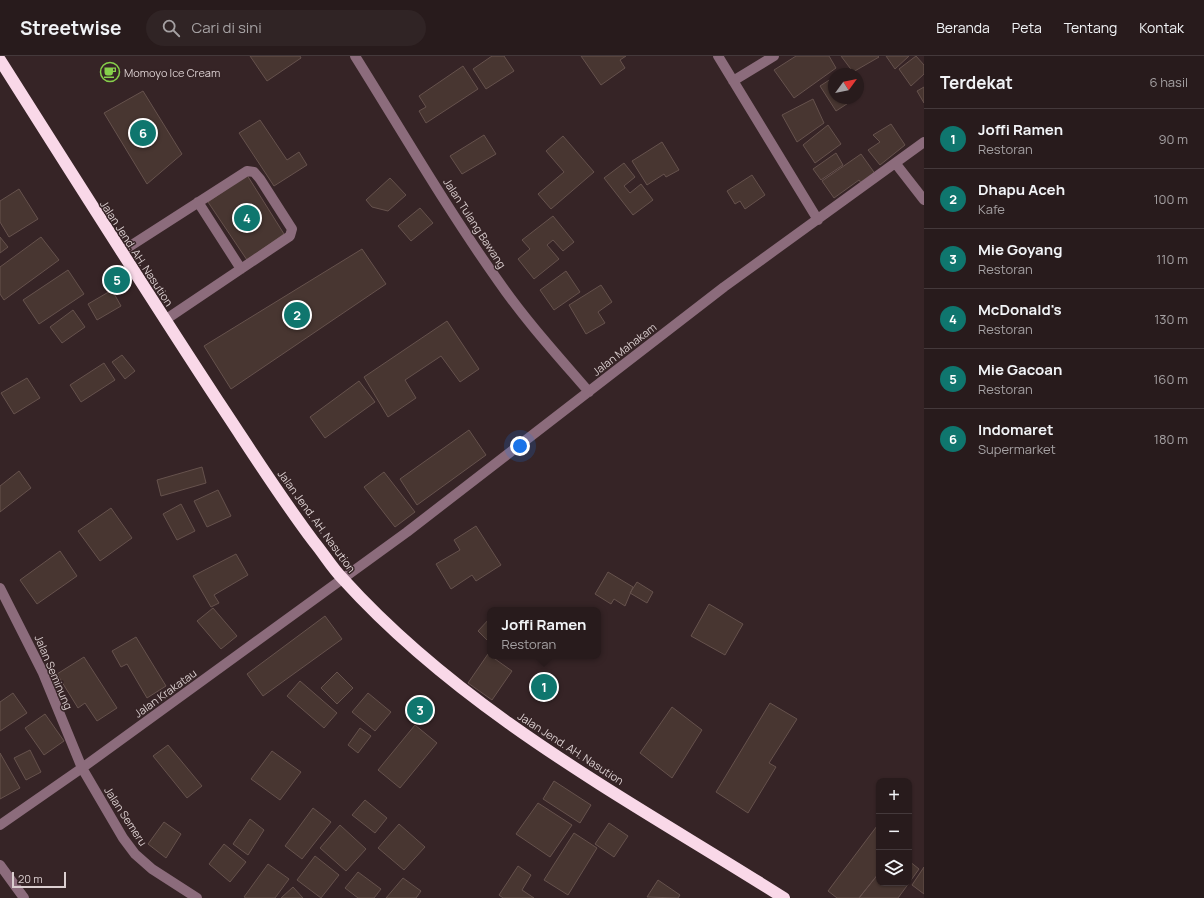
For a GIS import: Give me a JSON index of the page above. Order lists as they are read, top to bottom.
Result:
{
  "streets": {
    "highway": ["Jalan Jend. AH. Nasution"],
    "street": [
      "Jalan Tulang Bawang",
      "Jalan Mahakam",
      "Jalan Seminung",
      "Jalan Krakatau",
      "Jalan Semeru"
    ]
  },
  "crossings": [
    ["Jalan Tulang Bawang", "Jalan Mahakam"],
    ["Jalan Jend. AH. Nasution", "Jalan Mahakam"],
    ["Jalan Jend. AH. Nasution", "Jalan Krakatau"],
    ["Jalan Mahakam", "Jalan Krakatau"],
    ["Jalan Seminung", "Jalan Krakatau"],
    ["Jalan Seminung", "Jalan Semeru"],
    ["Jalan Krakatau", "Jalan Semeru"]
  ],
  "places": {
    "cafe": ["Momoyo Ice Cream"]
  },
  "scale_bar": "20 m",
  "north": "top right",
  "page": {
    "header": "Streetwise",
    "search": "Cari di sini",
    "nav": [
      "Beranda",
      "Peta",
      "Tentang",
      "Kontak"
    ],
    "heading": ["Terdekat", "6 hasil"],
    "list": [
      {
        "mark": "1",
        "name": "Joffi Ramen",
        "note": "Restoran",
        "value": "90 m"
      },
      {
        "mark": "2",
        "name": "Dhapu Aceh",
        "note": "Kafe",
        "value": "100 m"
      },
      {
        "mark": "3",
        "name": "Mie Goyang",
        "note": "Restoran",
        "value": "110 m"
      },
      {
        "mark": "4",
        "name": "McDonald's",
        "note": "Restoran",
        "value": "130 m"
      },
      {
        "mark": "5",
        "name": "Mie Gacoan",
        "note": "Restoran",
        "value": "160 m"
      },
      {
        "mark": "6",
        "name": "Indomaret",
        "note": "Supermarket",
        "value": "180 m"
      }
    ],
    "pins": [
      "6",
      "4",
      "5",
      "2",
      "1",
      "3"
    ],
    "popup": ["Joffi Ramen", "Restoran"],
    "map_buttons": ["+", "−"],
    "scale": "20 m"
  }
}
